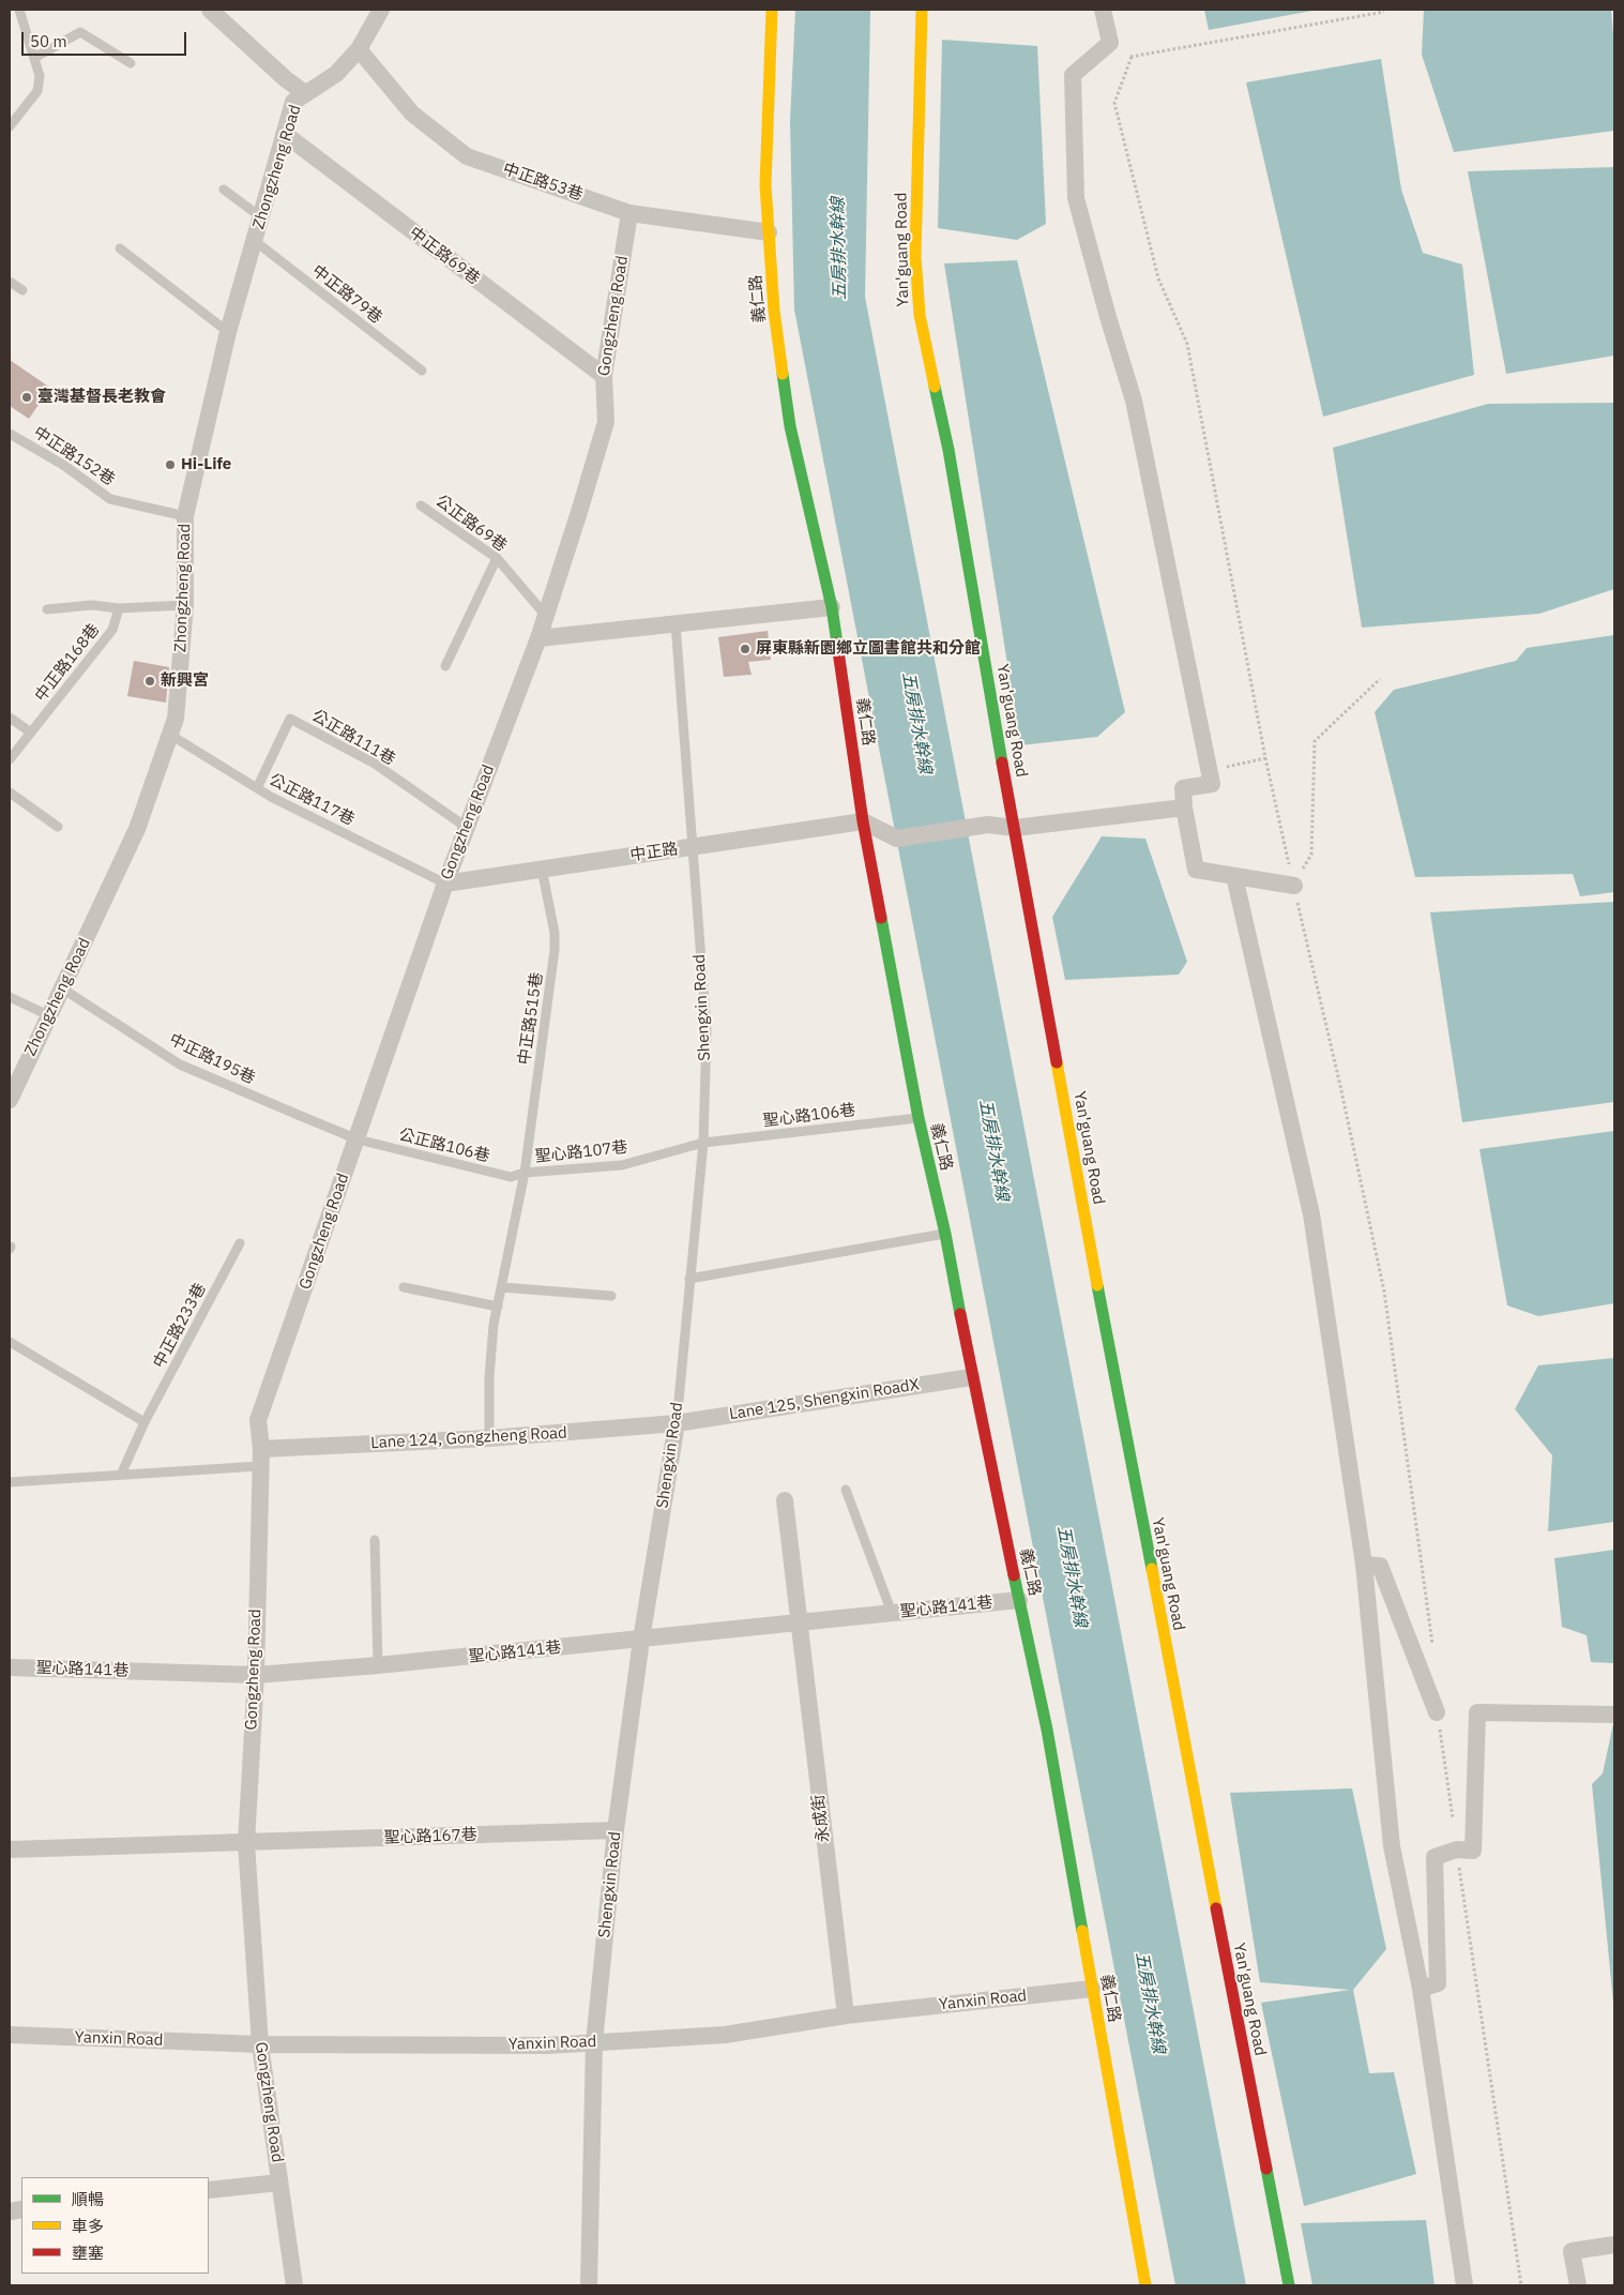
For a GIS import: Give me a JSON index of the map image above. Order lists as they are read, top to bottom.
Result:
{
  "streets": {
    "street": [
      "Zhongzheng Road",
      "中正路53巷",
      "Yan'guang Road",
      "中正路69巷",
      "義仁路",
      "Gongzheng Road",
      "中正路",
      "Shengxin Road",
      "Lane 125, Shengxin RoadX",
      "Lane 124, Gongzheng Road",
      "聖心路141巷",
      "永成街",
      "聖心路167巷",
      "Yanxin Road"
    ],
    "lane": [
      "中正路79巷",
      "中正路152巷",
      "公正路69巷",
      "中正路168巷",
      "公正路111巷",
      "公正路117巷",
      "中正路515巷",
      "中正路195巷",
      "聖心路106巷",
      "公正路106巷",
      "聖心路107巷",
      "中正路233巷"
    ]
  },
  "crossings": [
    ["Zhongzheng Road", "中正路69巷"],
    ["Zhongzheng Road", "中正路79巷"],
    ["Zhongzheng Road", "中正路152巷"],
    ["Zhongzheng Road", "公正路117巷"],
    ["Zhongzheng Road", "中正路195巷"],
    ["中正路53巷", "義仁路"],
    ["中正路53巷", "Gongzheng Road"],
    ["中正路69巷", "Gongzheng Road"],
    ["義仁路", "中正路"],
    ["義仁路", "聖心路106巷"],
    ["義仁路", "Lane 125, Shengxin RoadX"],
    ["義仁路", "聖心路141巷"],
    ["義仁路", "Yanxin Road"],
    ["Gongzheng Road", "公正路69巷"],
    ["Gongzheng Road", "公正路111巷"],
    ["Gongzheng Road", "公正路117巷"],
    ["Gongzheng Road", "中正路"],
    ["Gongzheng Road", "中正路195巷"],
    ["Gongzheng Road", "公正路106巷"],
    ["Gongzheng Road", "Lane 124, Gongzheng Road"],
    ["Gongzheng Road", "聖心路141巷"],
    ["Gongzheng Road", "聖心路167巷"],
    ["Gongzheng Road", "Yanxin Road"],
    ["公正路111巷", "公正路117巷"],
    ["公正路117巷", "中正路"],
    ["中正路", "Shengxin Road"],
    ["中正路", "中正路515巷"],
    ["Shengxin Road", "聖心路106巷"],
    ["Shengxin Road", "聖心路107巷"],
    ["Shengxin Road", "Lane 125, Shengxin RoadX"],
    ["Shengxin Road", "Lane 124, Gongzheng Road"],
    ["Shengxin Road", "聖心路141巷"],
    ["Shengxin Road", "聖心路167巷"],
    ["Shengxin Road", "Yanxin Road"],
    ["中正路515巷", "公正路106巷"],
    ["中正路515巷", "聖心路107巷"],
    ["中正路515巷", "Lane 124, Gongzheng Road"],
    ["中正路195巷", "公正路106巷"],
    ["聖心路106巷", "聖心路107巷"],
    ["公正路106巷", "聖心路107巷"],
    ["Lane 125, Shengxin RoadX", "Lane 124, Gongzheng Road"],
    ["聖心路141巷", "永成街"],
    ["永成街", "Yanxin Road"]
  ],
  "water": ["五房排水幹線"],
  "places": [
    "臺灣基督長老教會",
    "Hi-Life",
    "屏東縣新園鄉立圖書館共和分館",
    "新興宮"
  ],
  "legend": ["順暢", "車多", "壅塞"],
  "scale_bar": "50 m"
}
